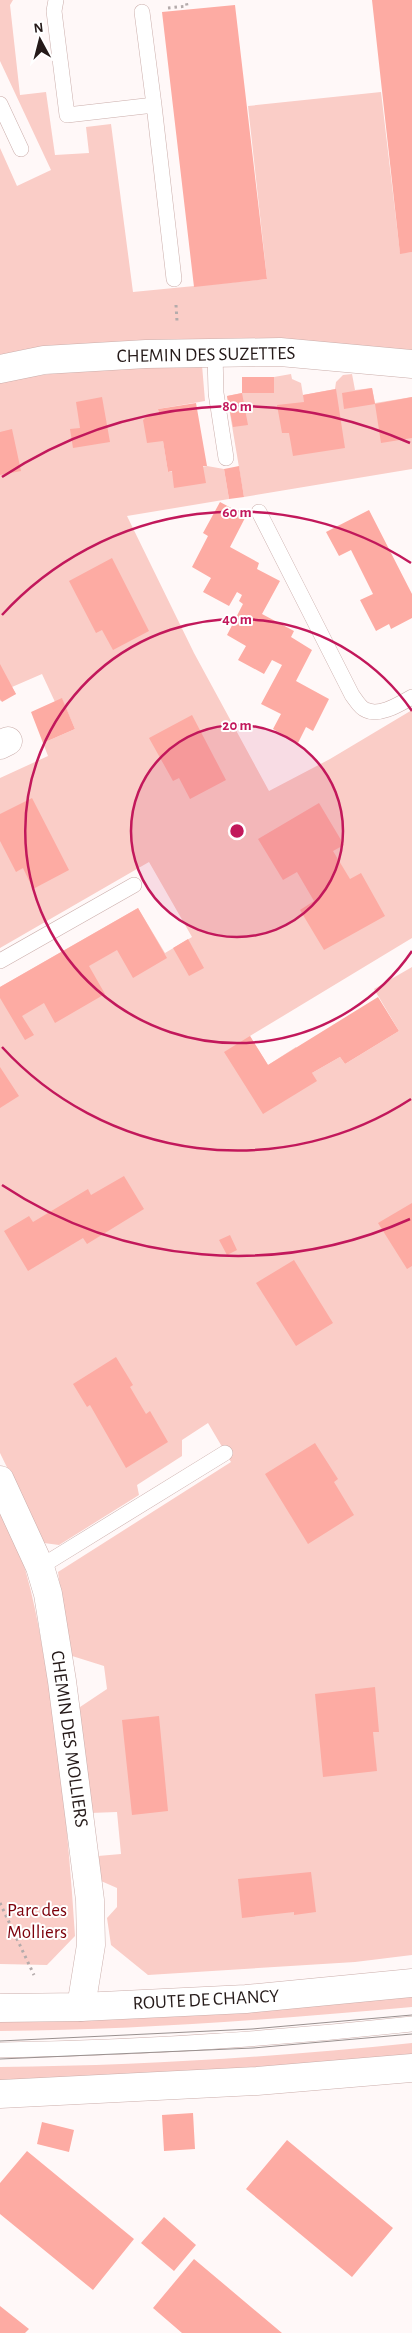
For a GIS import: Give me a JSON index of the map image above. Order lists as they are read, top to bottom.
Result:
{
  "streets": {
    "street": ["CHEMIN DES SUZETTES", "CHEMIN DES MOLLIERS", "ROUTE DE CHANCY"]
  },
  "crossings": [
    ["CHEMIN DES MOLLIERS", "ROUTE DE CHANCY"]
  ],
  "parks": ["Parc des Molliers"],
  "north": "top",
  "rings": [
    "80 m",
    "60 m",
    "40 m",
    "20 m"
  ]
}
